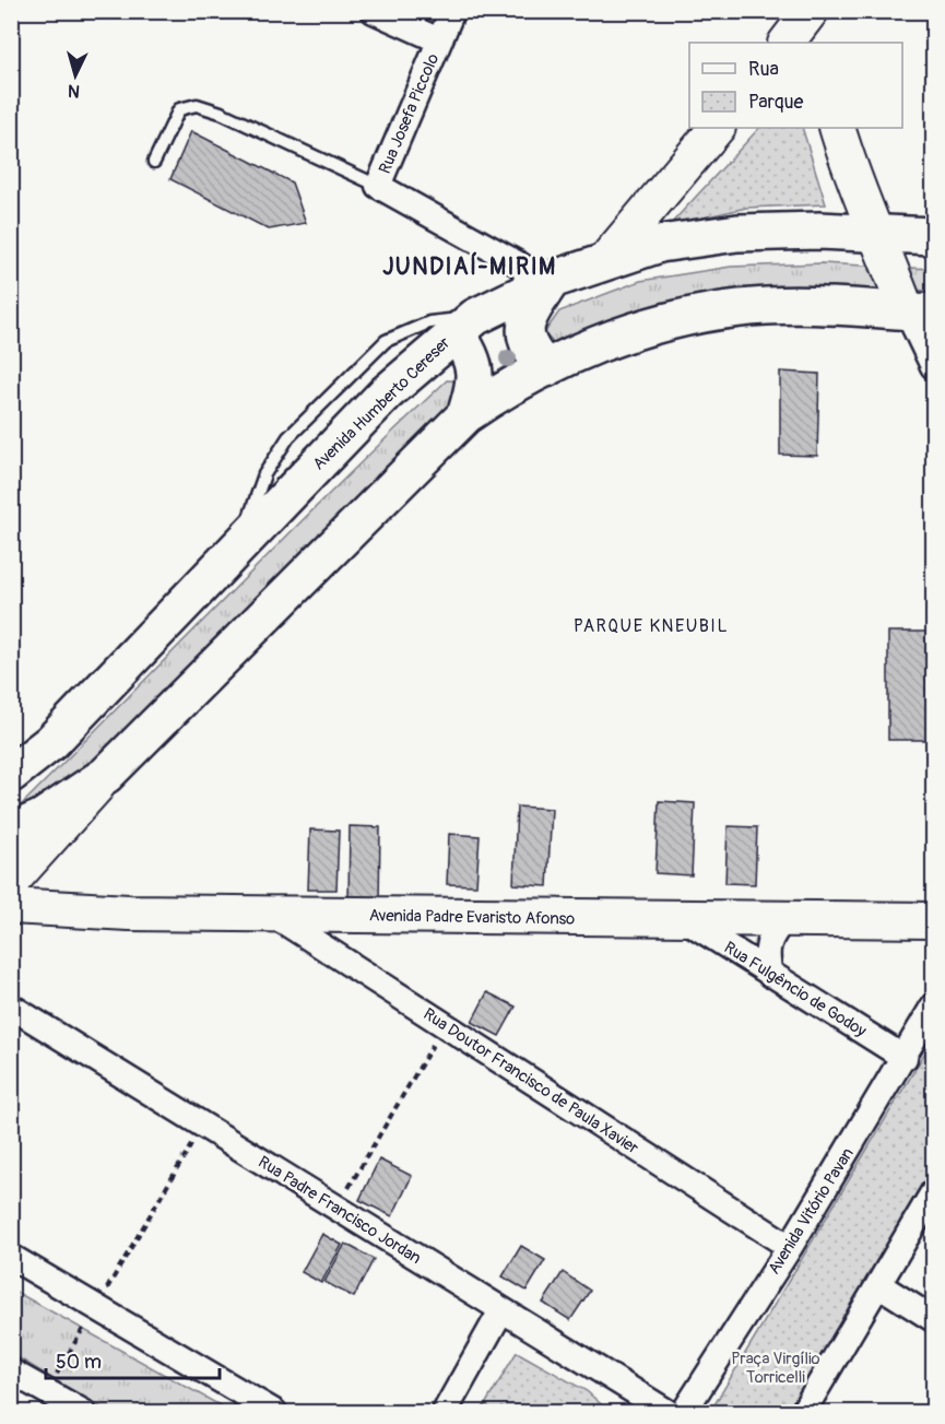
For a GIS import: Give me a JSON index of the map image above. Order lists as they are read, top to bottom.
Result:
{
  "streets": {
    "main road": ["Avenida Humberto Cereser"],
    "street": [
      "Rua Josefa Piccolo",
      "Avenida Padre Evaristo Afonso",
      "Rua Fulgêncio de Godoy",
      "Rua Doutor Francisco de Paula Xavier",
      "Rua Padre Francisco Jordan",
      "Avenida Vitório Pavan"
    ]
  },
  "crossings": [
    ["Rua Josefa Piccolo", "Avenida Humberto Cereser"],
    ["Avenida Padre Evaristo Afonso", "Rua Fulgêncio de Godoy"],
    ["Avenida Padre Evaristo Afonso", "Rua Doutor Francisco de Paula Xavier"],
    ["Rua Fulgêncio de Godoy", "Avenida Vitório Pavan"],
    ["Rua Doutor Francisco de Paula Xavier", "Avenida Vitório Pavan"]
  ],
  "districts": ["JUNDIAÍ-MIRIM", "PARQUE KNEUBIL"],
  "parks": ["Praça Virgílio Torricelli"],
  "legend": ["Rua", "Parque"],
  "scale_bar": "50 m",
  "north": "bottom"
}
